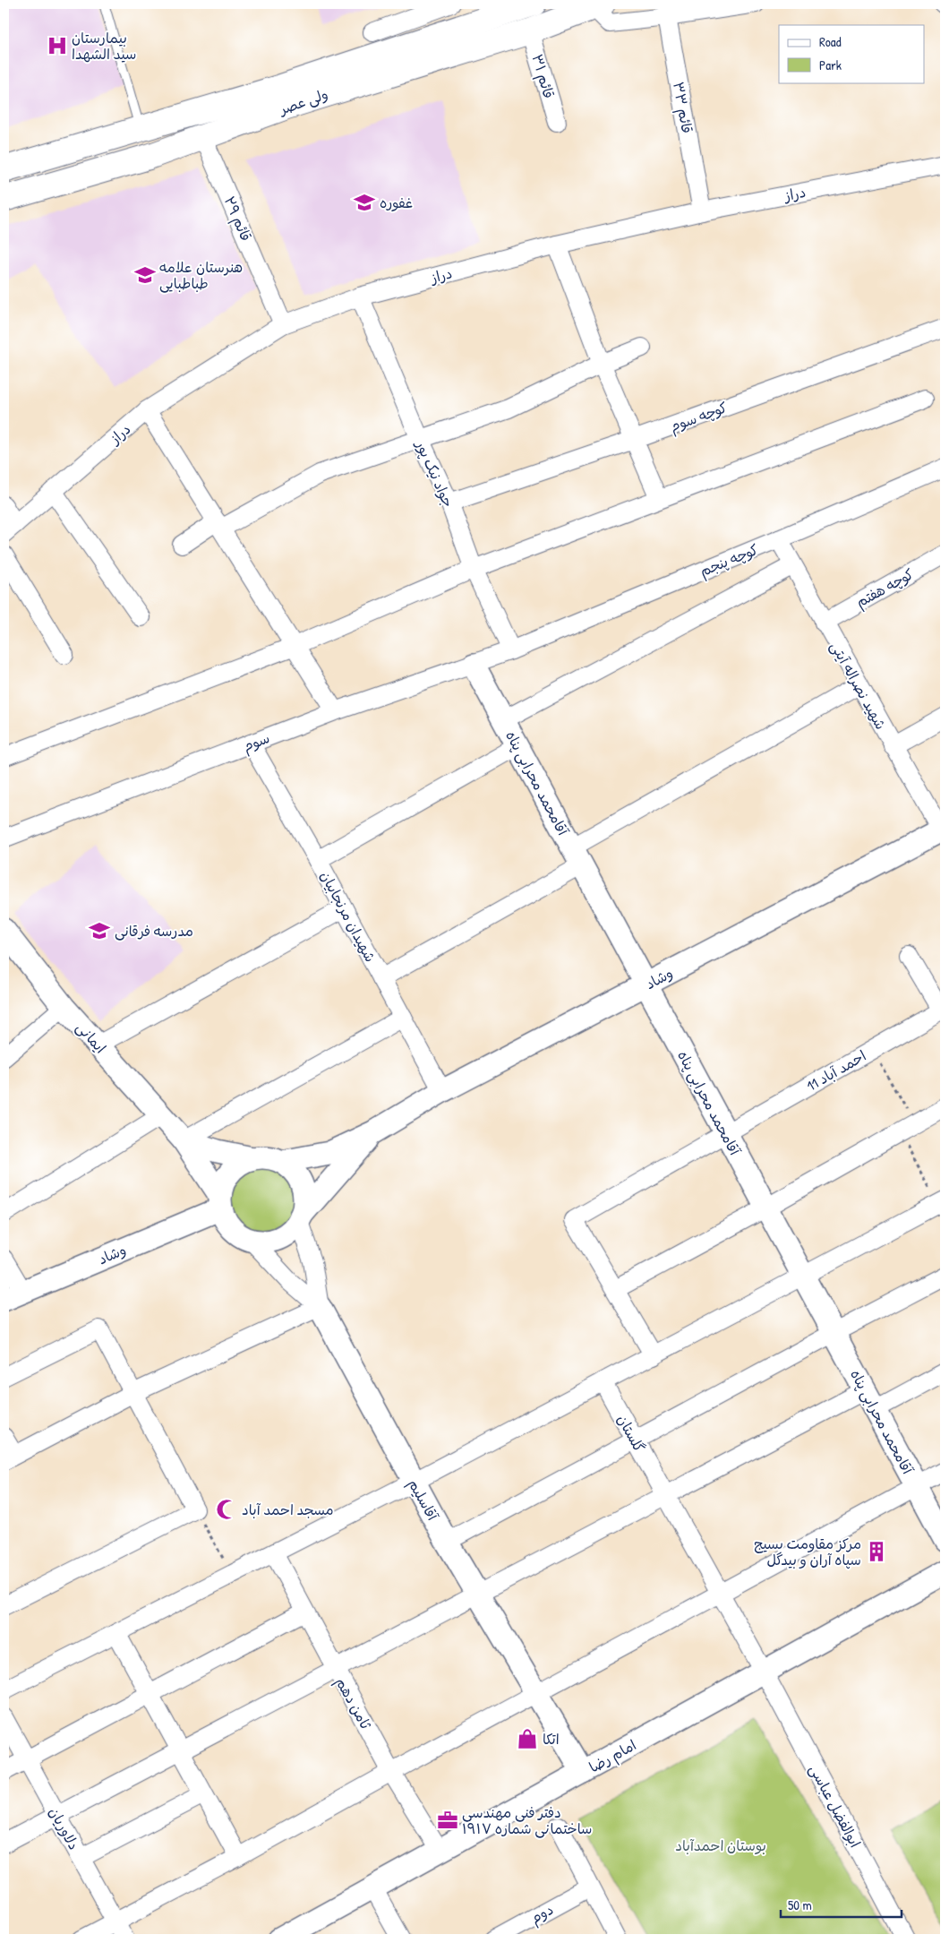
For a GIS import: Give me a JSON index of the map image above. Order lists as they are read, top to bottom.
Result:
{
  "streets": {
    "main road": ["ولی عصر"],
    "street": [
      "قائم ۳۱",
      "قائم ۳۳",
      "دراز",
      "قائم ۲۹",
      "کوچه سوم",
      "جواد نیک پور",
      "کوچه پنجم",
      "کوچه هفتم",
      "شهید نصراله آیتی",
      "سوم",
      "آقامحمد محرابی پناه",
      "شهیدان مرنجابیان",
      "وشاد",
      "ایمانی",
      "احمد آباد 11",
      "گلستان",
      "آقاسلیم",
      "ثامن دهم",
      "امام رضا",
      "ابوالفضل عباسی",
      "دلاوریان",
      "دوم"
    ]
  },
  "crossings": [
    ["قائم ۳۱", "ولی عصر"],
    ["ولی عصر", "قائم ۲۹"],
    ["قائم ۳۳", "دراز"],
    ["دراز", "قائم ۲۹"],
    ["دراز", "جواد نیک پور"],
    ["کوچه سوم", "جواد نیک پور"],
    ["جواد نیک پور", "کوچه پنجم"],
    ["جواد نیک پور", "سوم"],
    ["کوچه پنجم", "شهید نصراله آیتی"],
    ["کوچه پنجم", "سوم"],
    ["کوچه هفتم", "شهید نصراله آیتی"],
    ["شهید نصراله آیتی", "وشاد"],
    ["سوم", "آقامحمد محرابی پناه"],
    ["سوم", "شهیدان مرنجابیان"],
    ["آقامحمد محرابی پناه", "وشاد"],
    ["آقامحمد محرابی پناه", "احمد آباد 11"],
    ["شهیدان مرنجابیان", "وشاد"],
    ["وشاد", "ایمانی"],
    ["وشاد", "آقاسلیم"],
    ["ایمانی", "آقاسلیم"],
    ["گلستان", "امام رضا"],
    ["گلستان", "ابوالفضل عباسی"],
    ["آقاسلیم", "امام رضا"],
    ["ثامن دهم", "امام رضا"],
    ["امام رضا", "ابوالفضل عباسی"]
  ],
  "parks": ["بوستان احمدآباد"],
  "places": {
    "hospital": ["بیمارستان سید الشهدا"],
    "school or university": ["غفوره", "هنرستان علامه طباطبایی", "مدرسه فرقانی"],
    "mosque": ["مسجد احمد آباد"],
    "building": ["مرکز مقاومت بسیج سپاه آران و بیدگل"],
    "shop": ["اتکا"],
    "office": ["دفتر فنی مهندسی ساختمانی شماره ۱۹۱۷"]
  },
  "legend": ["Road", "Park"],
  "scale_bar": "50 m"
}
